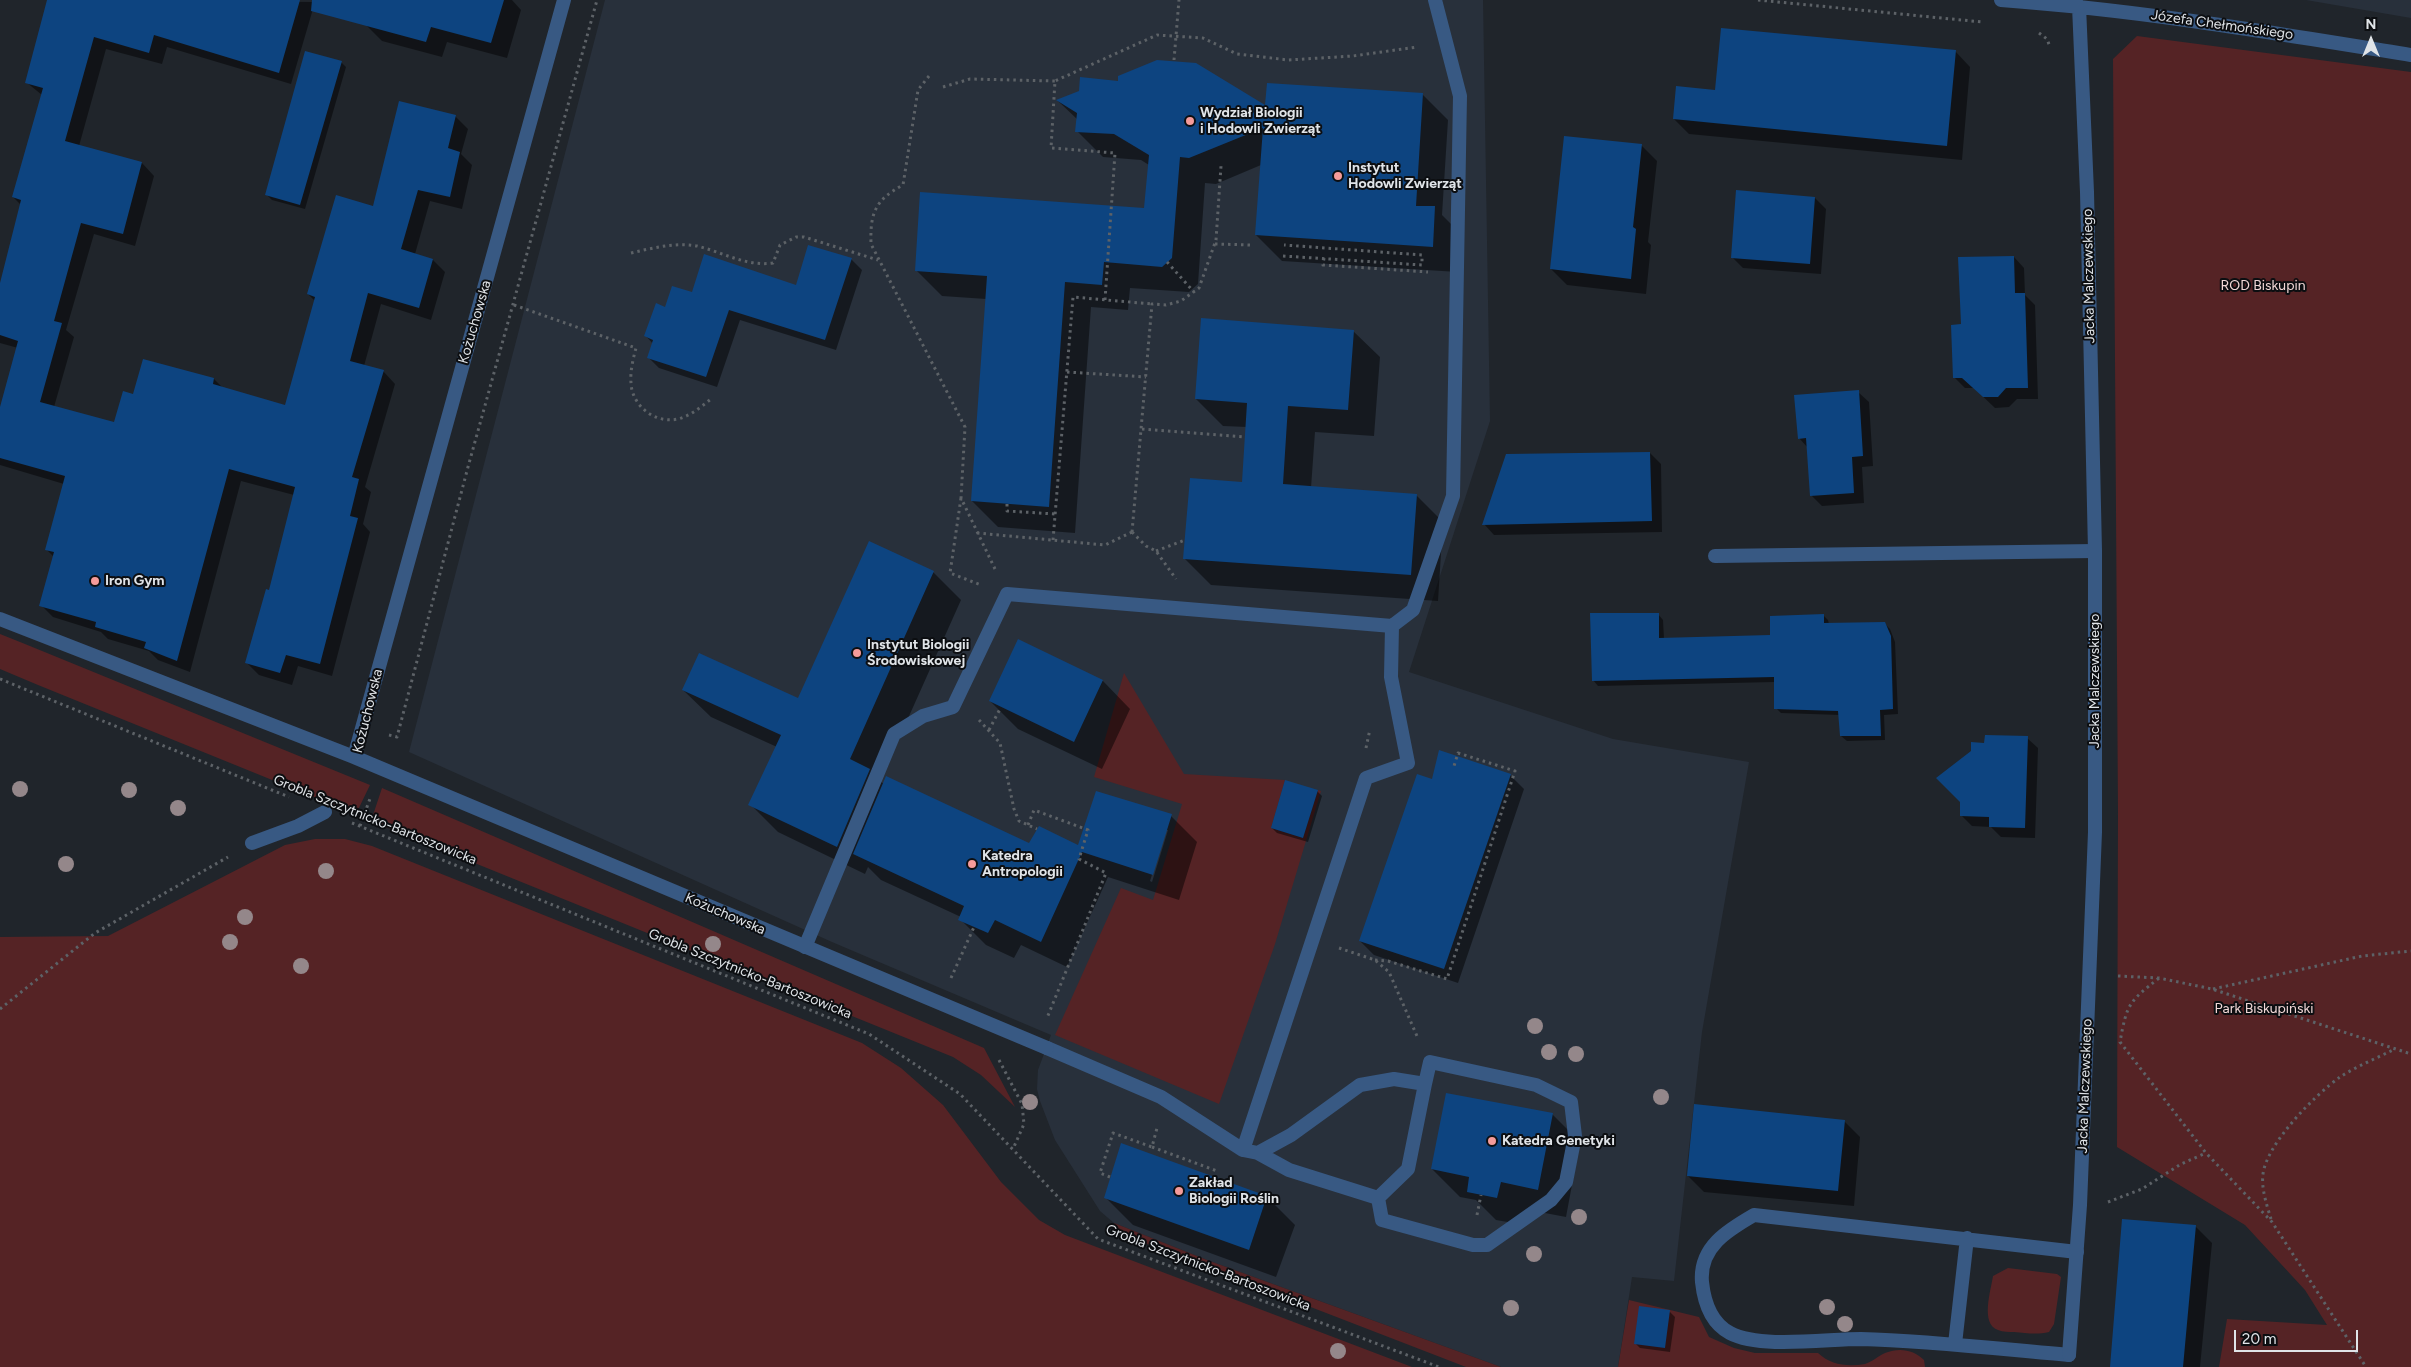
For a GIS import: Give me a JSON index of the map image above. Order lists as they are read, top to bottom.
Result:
{
  "streets": {
    "street": ["Józefa Chełmońskiego", "Jacka Malczewskiego", "Kożuchowska"],
    "path": ["Grobla Szczytnicko-Bartoszowicka"]
  },
  "crossings": [
    ["Józefa Chełmońskiego", "Jacka Malczewskiego"]
  ],
  "parks": ["ROD Biskupin", "Park Biskupiński"],
  "places": [
    "Wydział Biologii i Hodowli Zwierząt",
    "Instytut Hodowli Zwierząt",
    "Iron Gym",
    "Instytut Biologii Środowiskowej",
    "Katedra Antropologii",
    "Katedra Genetyki",
    "Zakład Biologii Roślin"
  ],
  "scale_bar": "20 m",
  "north": "top"
}
